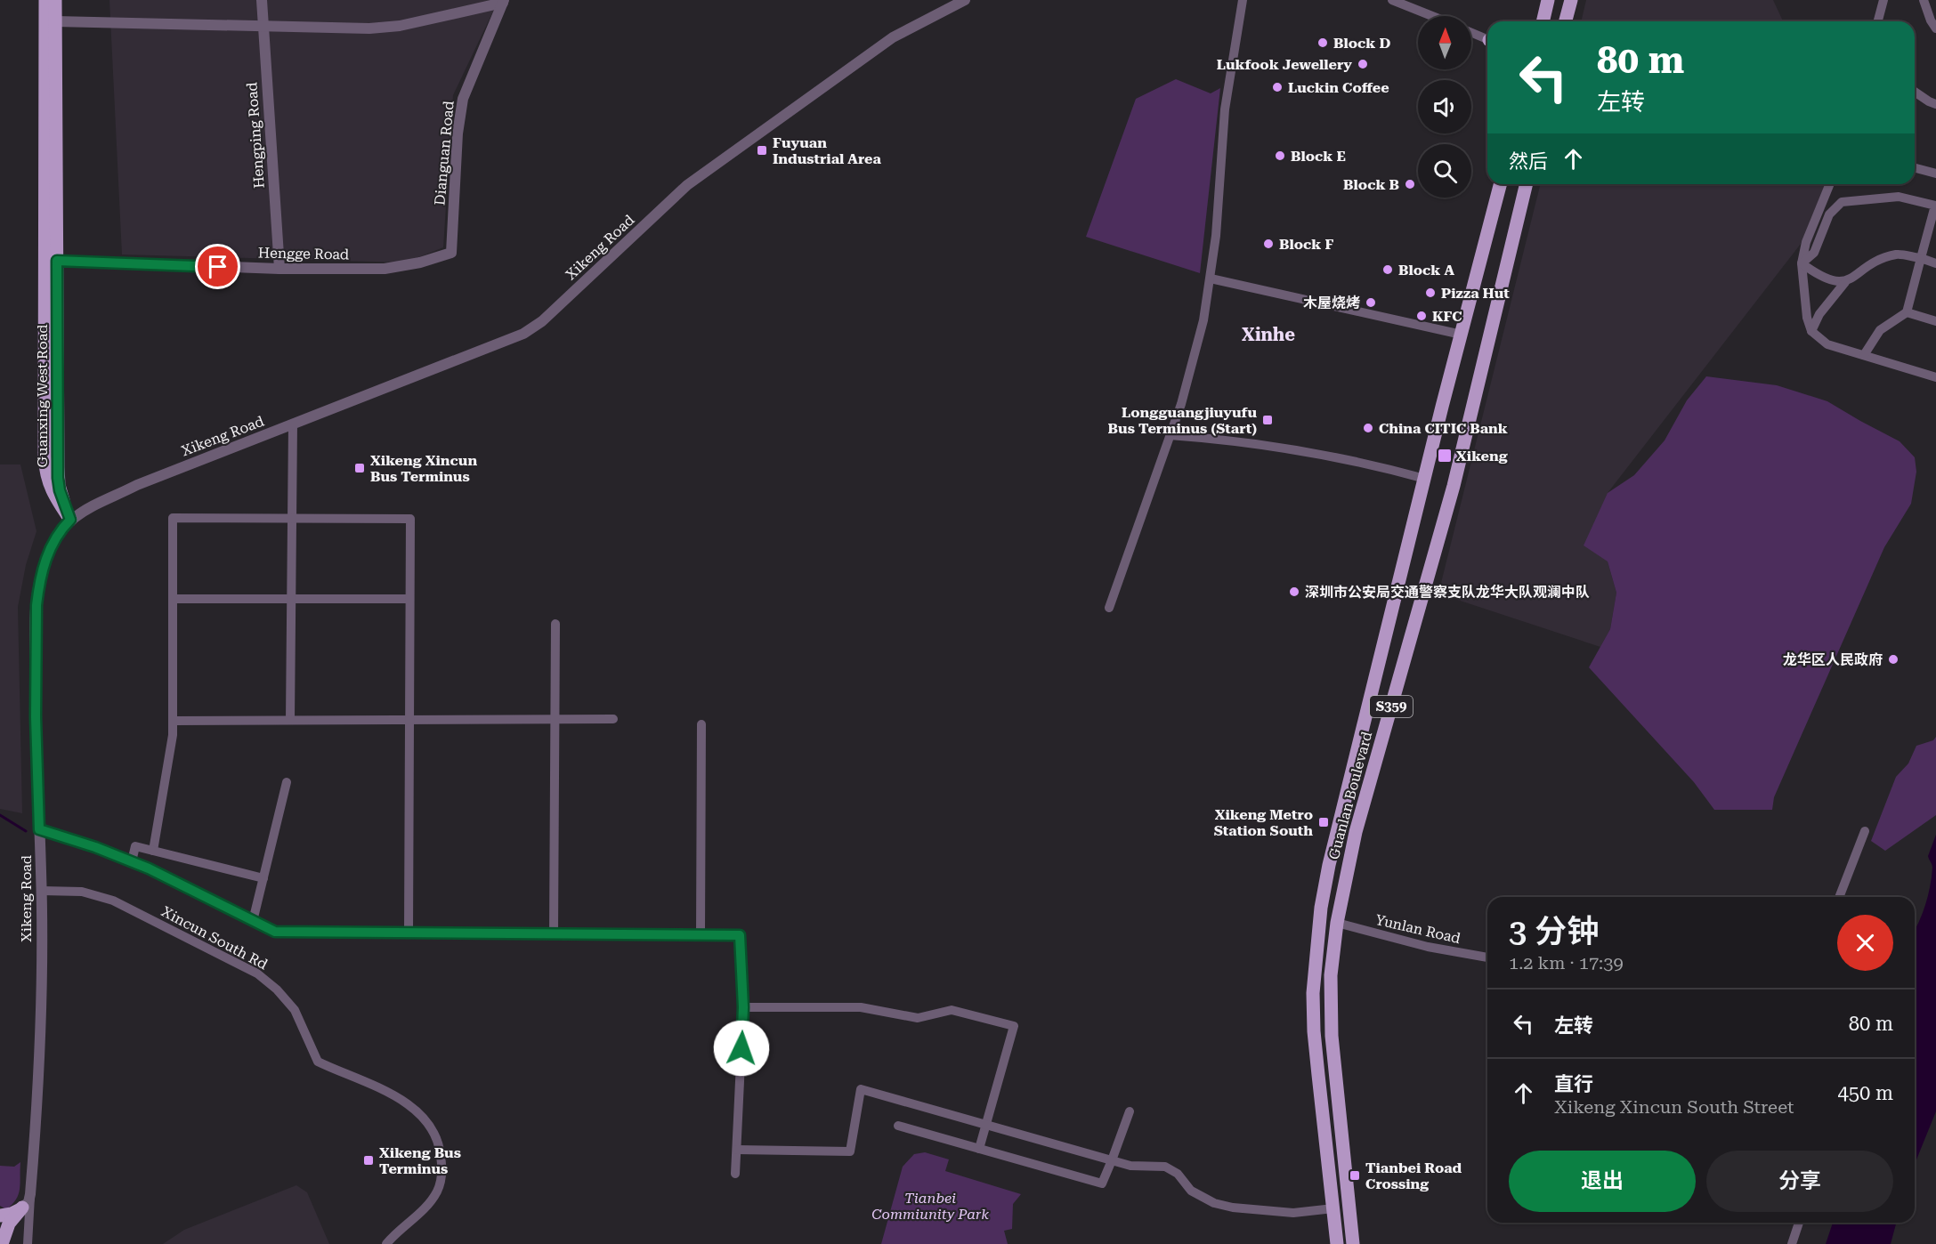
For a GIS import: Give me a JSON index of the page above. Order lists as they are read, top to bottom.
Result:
{
  "streets": {
    "main road": ["Guanxing West Road", "S359", "Guanlan Boulevard"],
    "street": [
      "Hengping Road",
      "Dianguan Road",
      "Xikeng Road",
      "Hengge Road",
      "Yunlan Road",
      "Xincun South Rd"
    ]
  },
  "crossings": [
    ["Hengping Road", "Hengge Road"],
    ["Dianguan Road", "Hengge Road"],
    ["Xikeng Road", "Guanxing West Road"],
    ["Xikeng Road", "Xincun South Rd"],
    ["Hengge Road", "Guanxing West Road"],
    ["Guanlan Boulevard", "Yunlan Road"]
  ],
  "districts": ["Xinhe"],
  "parks": ["Tianbei Commiunity Park"],
  "places": {
    "other": [
      "Block D",
      "Lukfook Jewellery",
      "Luckin Coffee",
      "Block E",
      "Block B",
      "Block F",
      "Block A",
      "Pizza Hut",
      "木屋烧烤",
      "KFC",
      "China CITIC Bank",
      "深圳市公安局交通警察支队龙华大队观澜中队",
      "龙华区人民政府"
    ],
    "transit": [
      "Fuyuan Industrial Area",
      "Longguangjiuyufu Bus Terminus (Start)",
      "Xikeng",
      "Xikeng Xincun Bus Terminus",
      "Xikeng Metro Station South",
      "Xikeng Bus Terminus",
      "Tianbei Road Crossing"
    ]
  },
  "north": "top",
  "page": {
    "turn": ["80 m", "左转"],
    "then": "然后",
    "heading": ["3 分钟", "1.2 km · 17:39"],
    "list": [
      {
        "name": "左转",
        "value": "80 m"
      },
      {
        "name": "直行",
        "note": "Xikeng Xincun South Street",
        "value": "450 m"
      }
    ],
    "buttons": ["退出", "分享"]
  }
}
